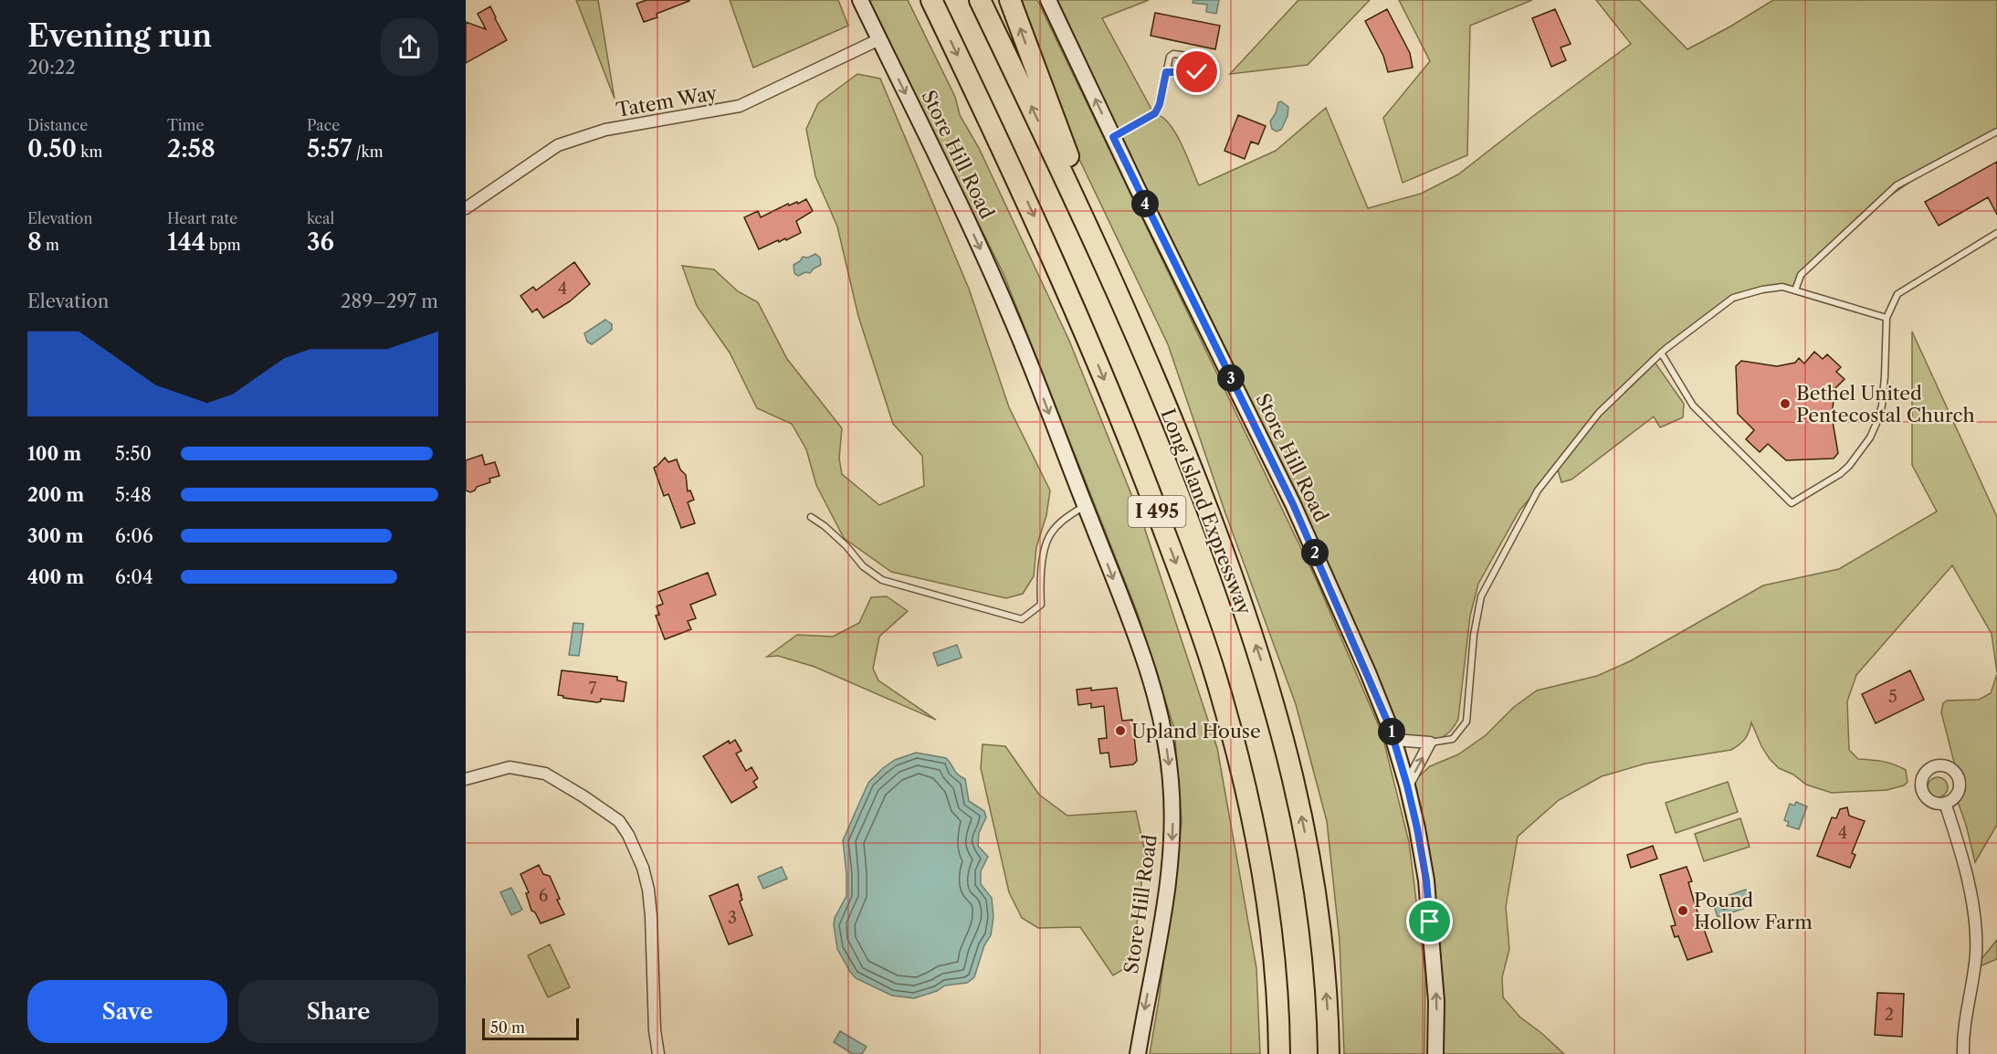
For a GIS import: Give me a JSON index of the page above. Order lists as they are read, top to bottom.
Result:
{
  "streets": {
    "highway": ["I 495", "Long Island Expressway"],
    "main road": ["Store Hill Road"],
    "street": ["Tatem Way"]
  },
  "crossings": [
    ["Tatem Way", "Store Hill Road"]
  ],
  "places": ["Bethel United Pentecostal Church", "Upland House", "Pound Hollow Farm"],
  "house_numbers": [
    "4",
    "7",
    "5",
    "4",
    "6",
    "3",
    "2"
  ],
  "scale_bar": "50 m",
  "page": {
    "heading": ["Evening run", "20:22"],
    "stats": [
      ["Distance", "0.50 km"],
      ["Time", "2:58"],
      ["Pace", "5:57 /km"],
      ["Elevation", "8 m"],
      ["Heart rate", "144 bpm"],
      ["kcal", "36"]
    ],
    "pins": [
      "4",
      "3",
      "2",
      "1"
    ],
    "chart": ["Elevation", "289–297 m"],
    "list": [
      {
        "name": "100 m",
        "note": "5:50"
      },
      {
        "name": "200 m",
        "note": "5:48"
      },
      {
        "name": "300 m",
        "note": "6:06"
      },
      {
        "name": "400 m",
        "note": "6:04"
      }
    ],
    "buttons": ["Save", "Share"],
    "scale": "50 m"
  }
}
